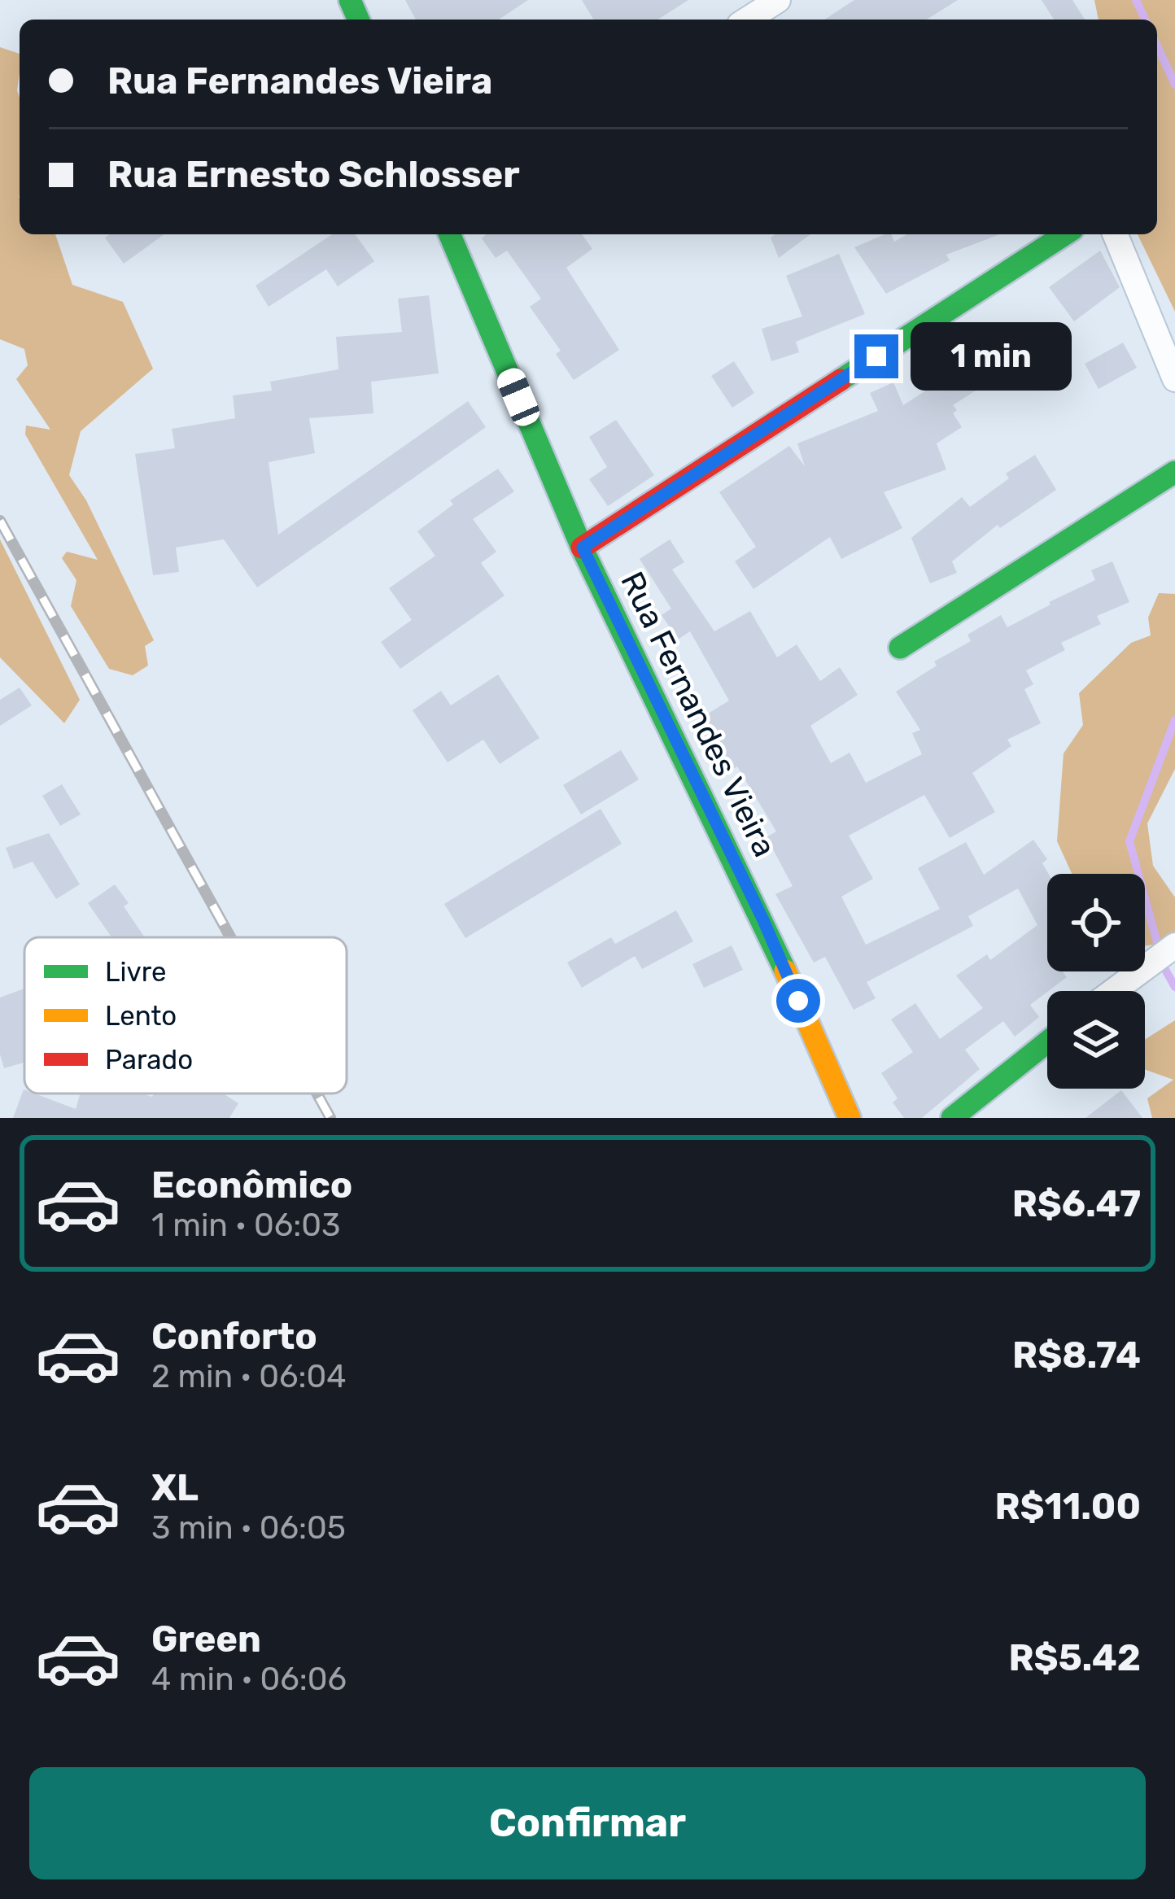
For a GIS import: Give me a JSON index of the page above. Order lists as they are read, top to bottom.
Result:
{
  "streets": {
    "street": ["Rua Fernandes Vieira"]
  },
  "legend": ["Livre", "Lento", "Parado"],
  "page": {
    "banner": ["Rua Fernandes Vieira", "Rua Ernesto Schlosser"],
    "bubble": "1 min",
    "list": [
      {
        "name": "Econômico",
        "note": "1 min · 06:03",
        "value": "R$6.47"
      },
      {
        "name": "Conforto",
        "note": "2 min · 06:04",
        "value": "R$8.74"
      },
      {
        "name": "XL",
        "note": "3 min · 06:05",
        "value": "R$11.00"
      },
      {
        "name": "Green",
        "note": "4 min · 06:06",
        "value": "R$5.42"
      }
    ],
    "buttons": "Confirmar"
  }
}
